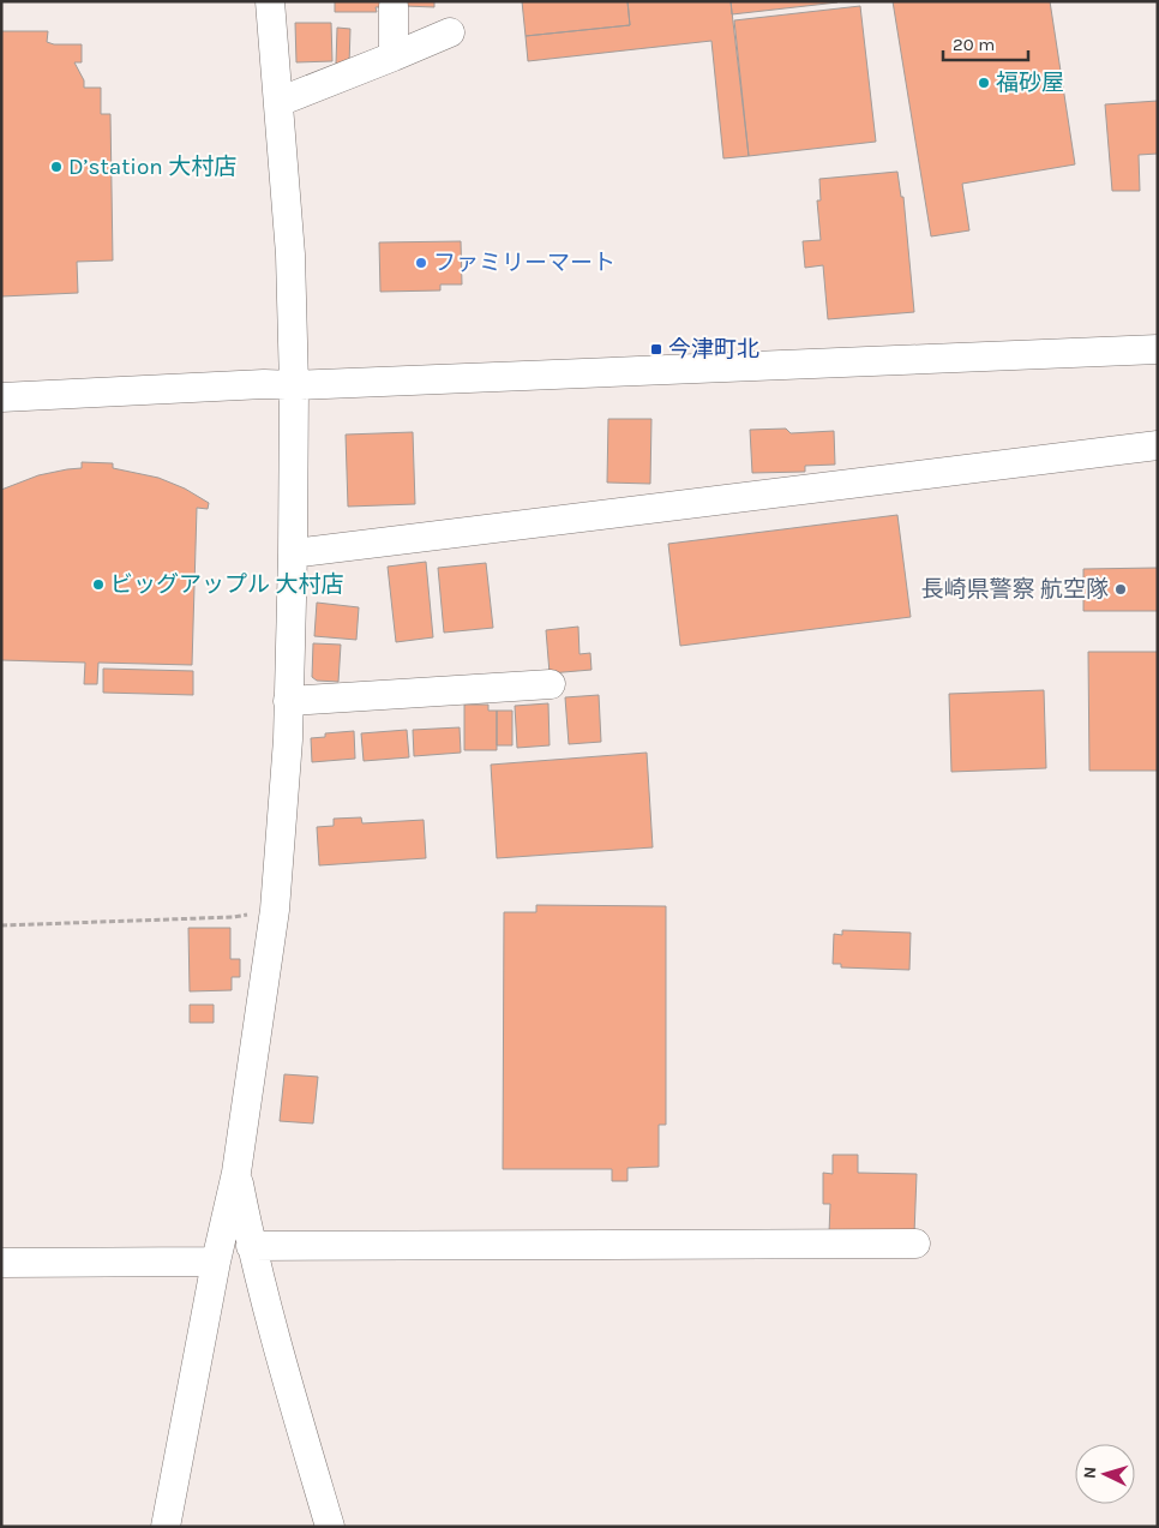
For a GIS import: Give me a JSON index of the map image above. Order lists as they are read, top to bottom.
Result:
{
  "places": {
    "other": [
      "福砂屋",
      "D’station 大村店",
      "ファミリーマート",
      "ビッグアップル 大村店",
      "長崎県警察 航空隊"
    ],
    "transit": ["今津町北"]
  },
  "scale_bar": "20 m",
  "north": "left"
}
